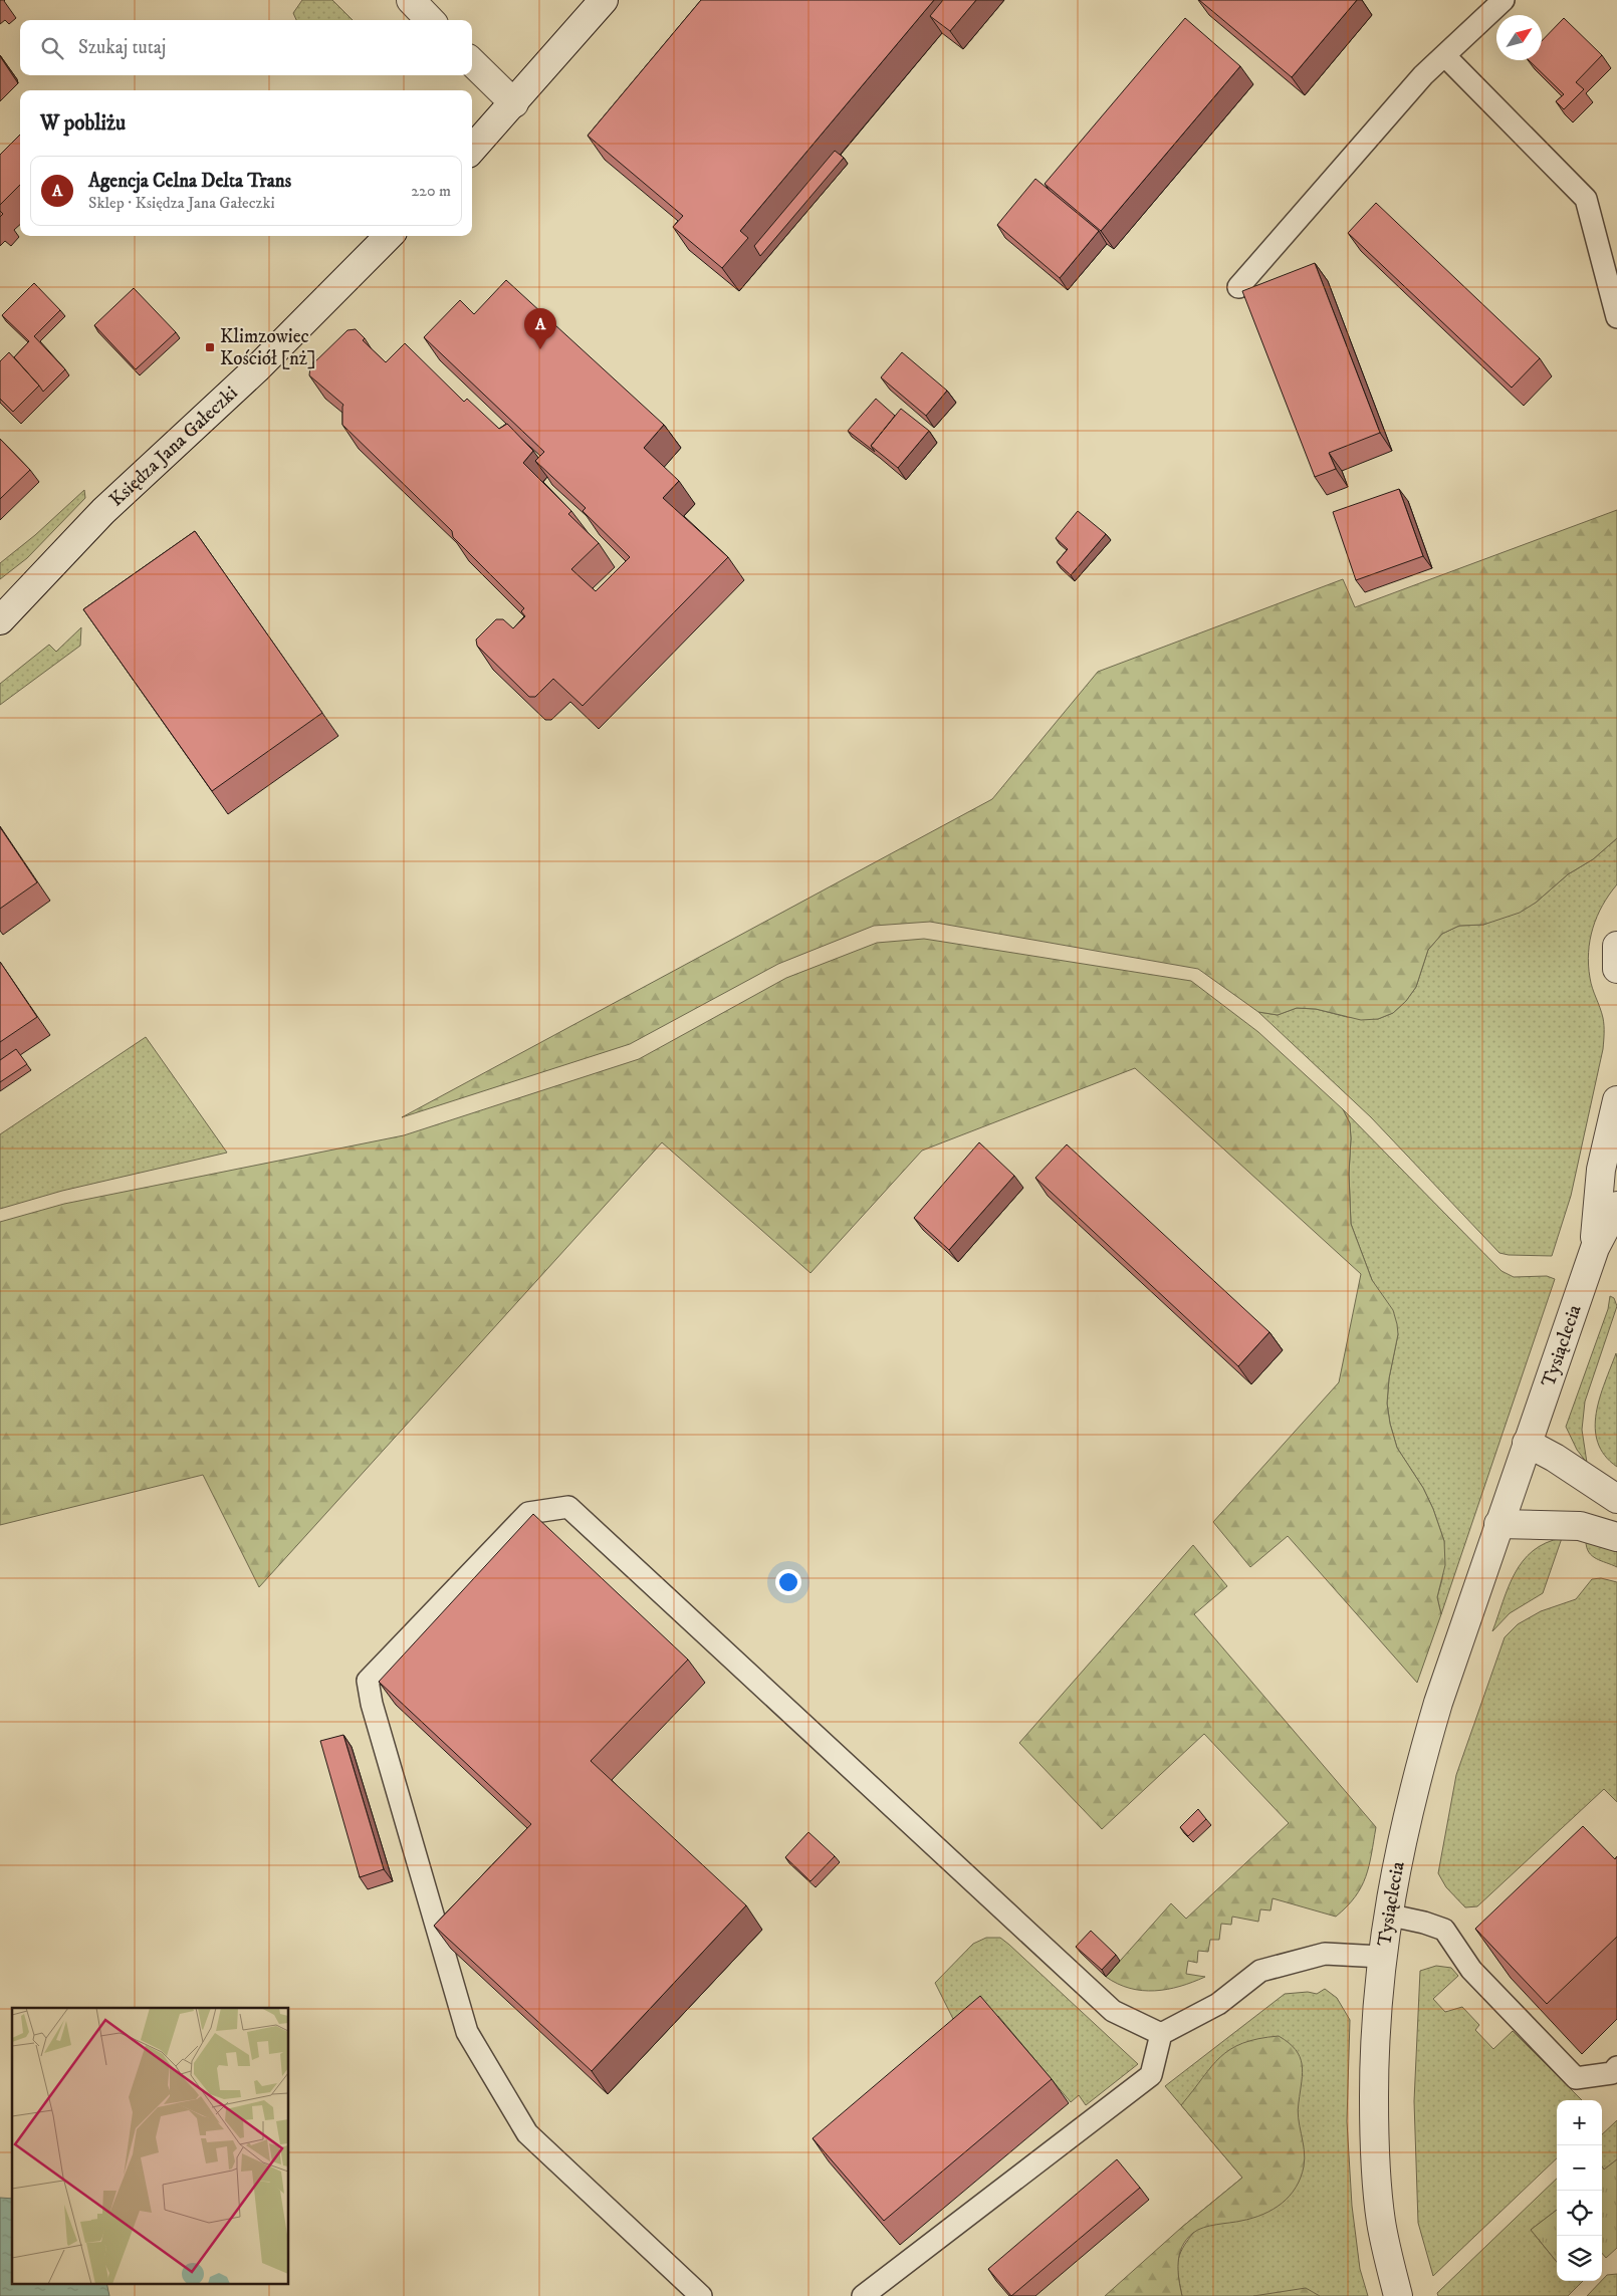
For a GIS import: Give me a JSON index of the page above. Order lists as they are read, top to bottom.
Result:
{
  "streets": {
    "street": ["Księdza Jana Gałeczki", "Tysiąclecia"]
  },
  "places": {
    "transit": ["Klimzowiec Kościół [nż]"]
  },
  "north": "top right",
  "page": {
    "search": "Szukaj tutaj",
    "heading": "W pobliżu",
    "list": [
      {
        "mark": "A",
        "name": "Agencja Celna Delta Trans",
        "note": "Sklep · Księdza Jana Gałeczki",
        "value": "220 m"
      }
    ],
    "pins": "A",
    "map_buttons": ["+", "−"]
  }
}
